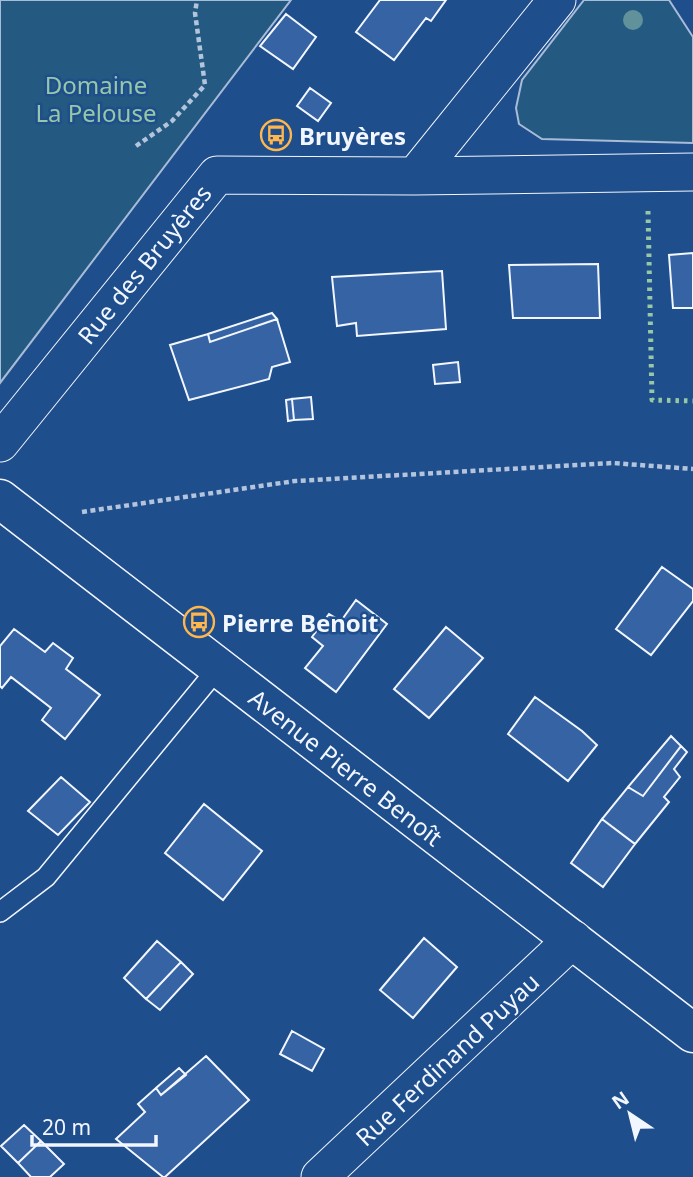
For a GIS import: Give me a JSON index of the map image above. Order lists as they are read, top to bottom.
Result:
{
  "streets": {
    "main road": ["Avenue Pierre Benoît"],
    "street": ["Rue des Bruyères", "Rue Ferdinand Puyau"]
  },
  "crossings": [
    ["Avenue Pierre Benoît", "Rue Ferdinand Puyau"]
  ],
  "parks": ["Domaine La Pelouse"],
  "places": {
    "bus stop": ["Bruyères", "Pierre Benoit"]
  },
  "scale_bar": "20 m",
  "north": "top left"
}
